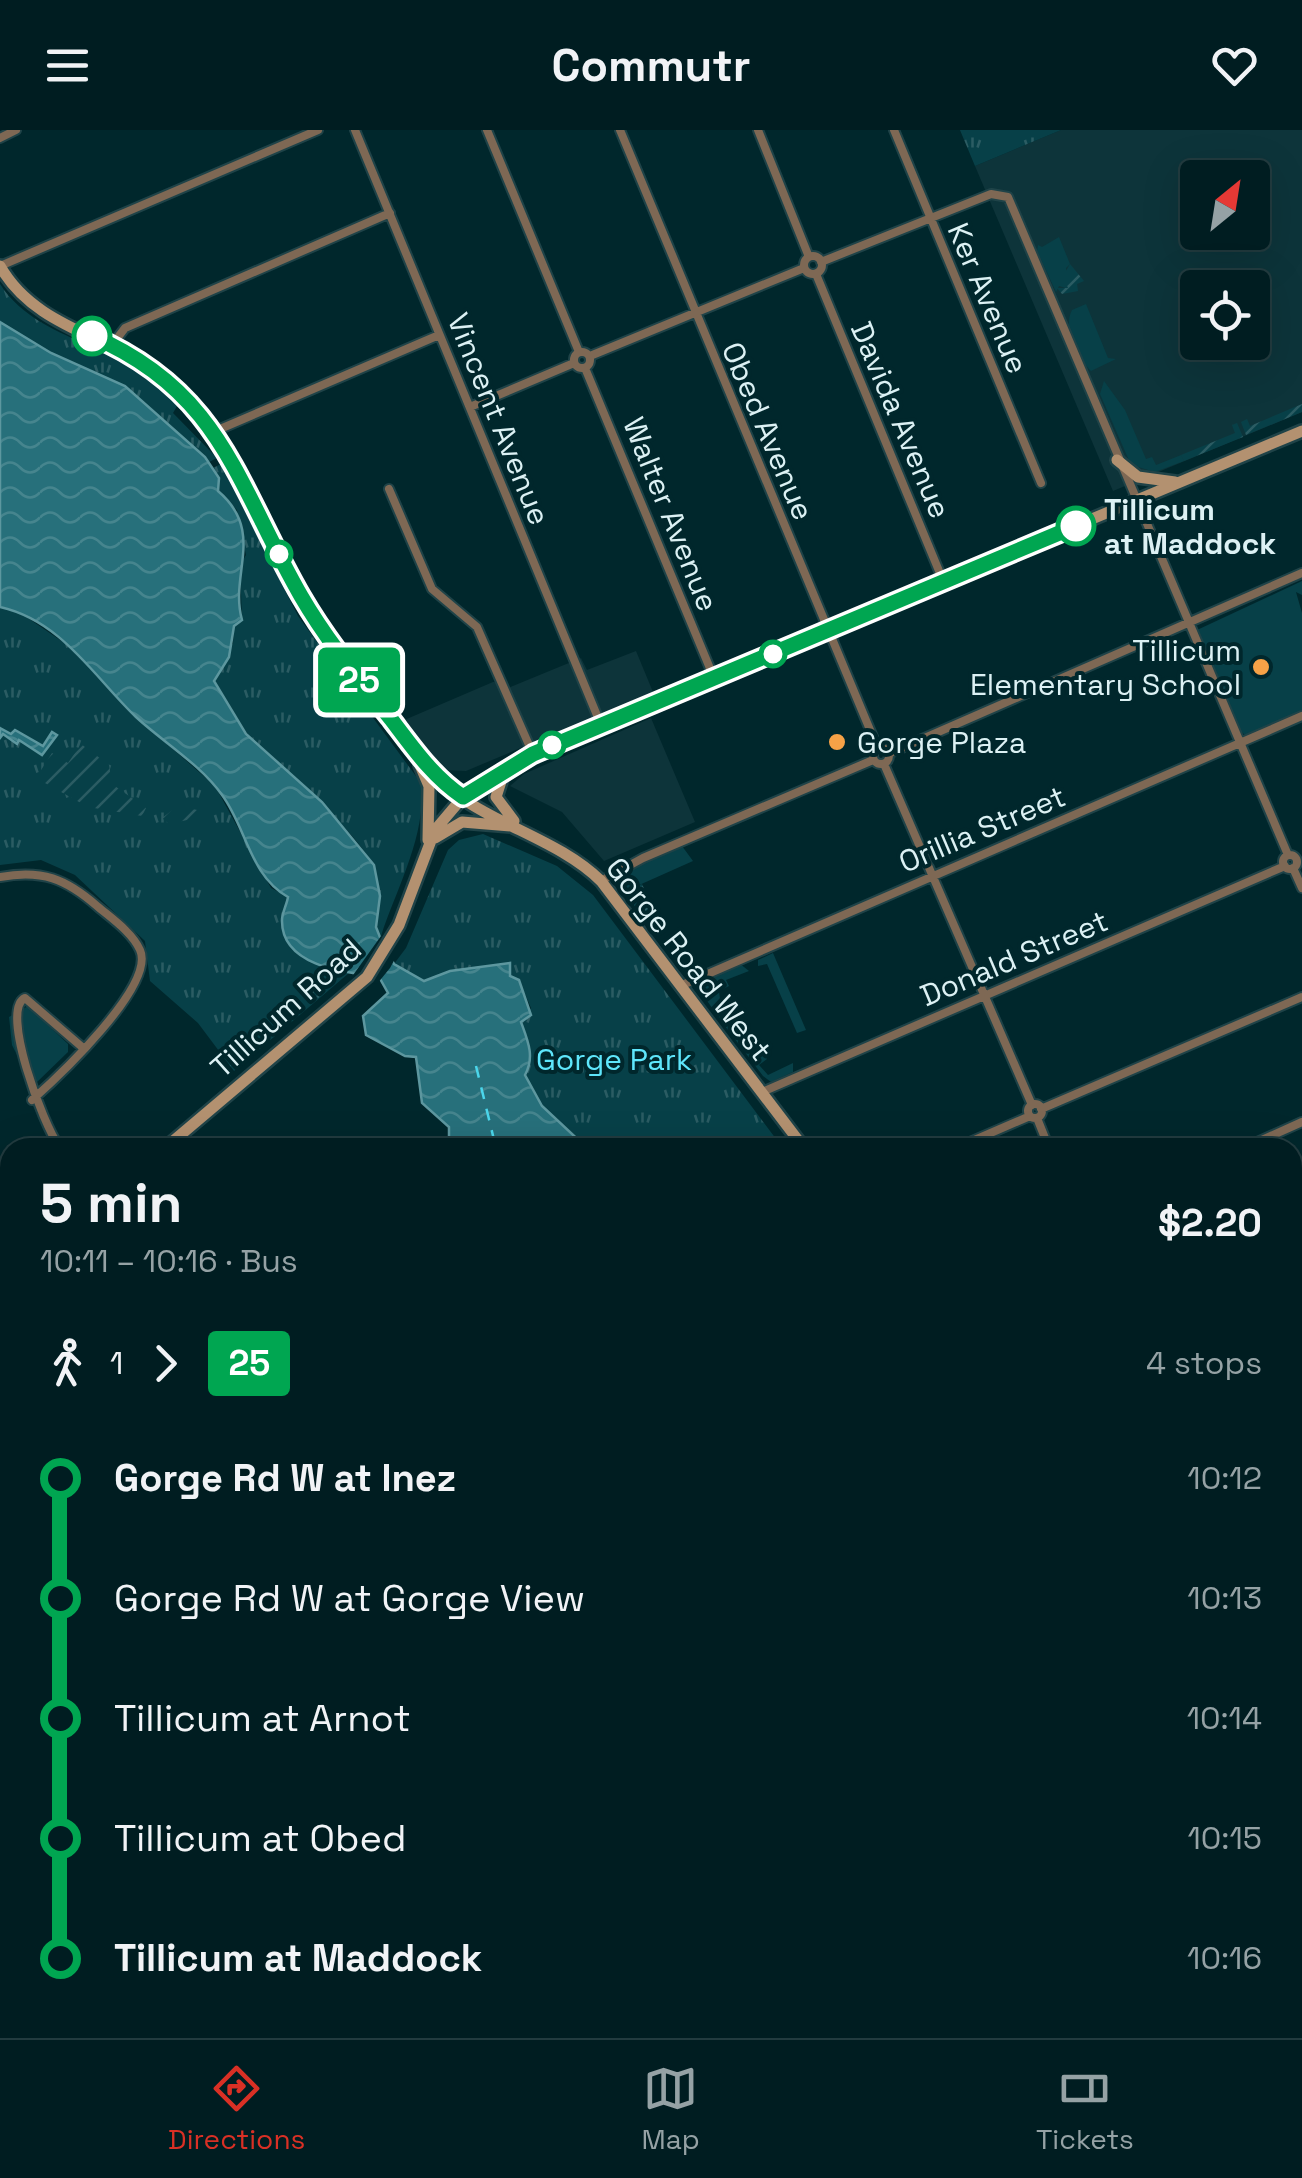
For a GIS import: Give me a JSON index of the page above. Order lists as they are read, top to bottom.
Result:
{
  "streets": {
    "main road": ["Gorge Road West", "Tillicum Road"],
    "street": [
      "Ker Avenue",
      "Vincent Avenue",
      "Davida Avenue",
      "Obed Avenue",
      "Walter Avenue",
      "Orillia Street",
      "Donald Street"
    ]
  },
  "crossings": [
    ["Vincent Avenue", "Tillicum Road"],
    ["Davida Avenue", "Tillicum Road"],
    ["Obed Avenue", "Tillicum Road"],
    ["Walter Avenue", "Tillicum Road"],
    ["Orillia Street", "Gorge Road West"],
    ["Donald Street", "Gorge Road West"],
    ["Gorge Road West", "Tillicum Road"]
  ],
  "parks": ["Gorge Park"],
  "places": ["Tillicum at Maddock", "Tillicum Elementary School", "Gorge Plaza"],
  "lines": ["bus line 25"],
  "north": "top right",
  "page": {
    "header": "Commutr",
    "on_map": "25",
    "heading": ["5 min", "10:11 – 10:16 · Bus", "$2.20"],
    "legs": ["1", "25", "4 stops"],
    "list": [
      {
        "name": "Gorge Rd W at Inez",
        "value": "10:12"
      },
      {
        "name": "Gorge Rd W at Gorge View",
        "value": "10:13"
      },
      {
        "name": "Tillicum at Arnot",
        "value": "10:14"
      },
      {
        "name": "Tillicum at Obed",
        "value": "10:15"
      },
      {
        "name": "Tillicum at Maddock",
        "value": "10:16"
      }
    ],
    "tabs": ["Directions", "Map", "Tickets"]
  }
}
